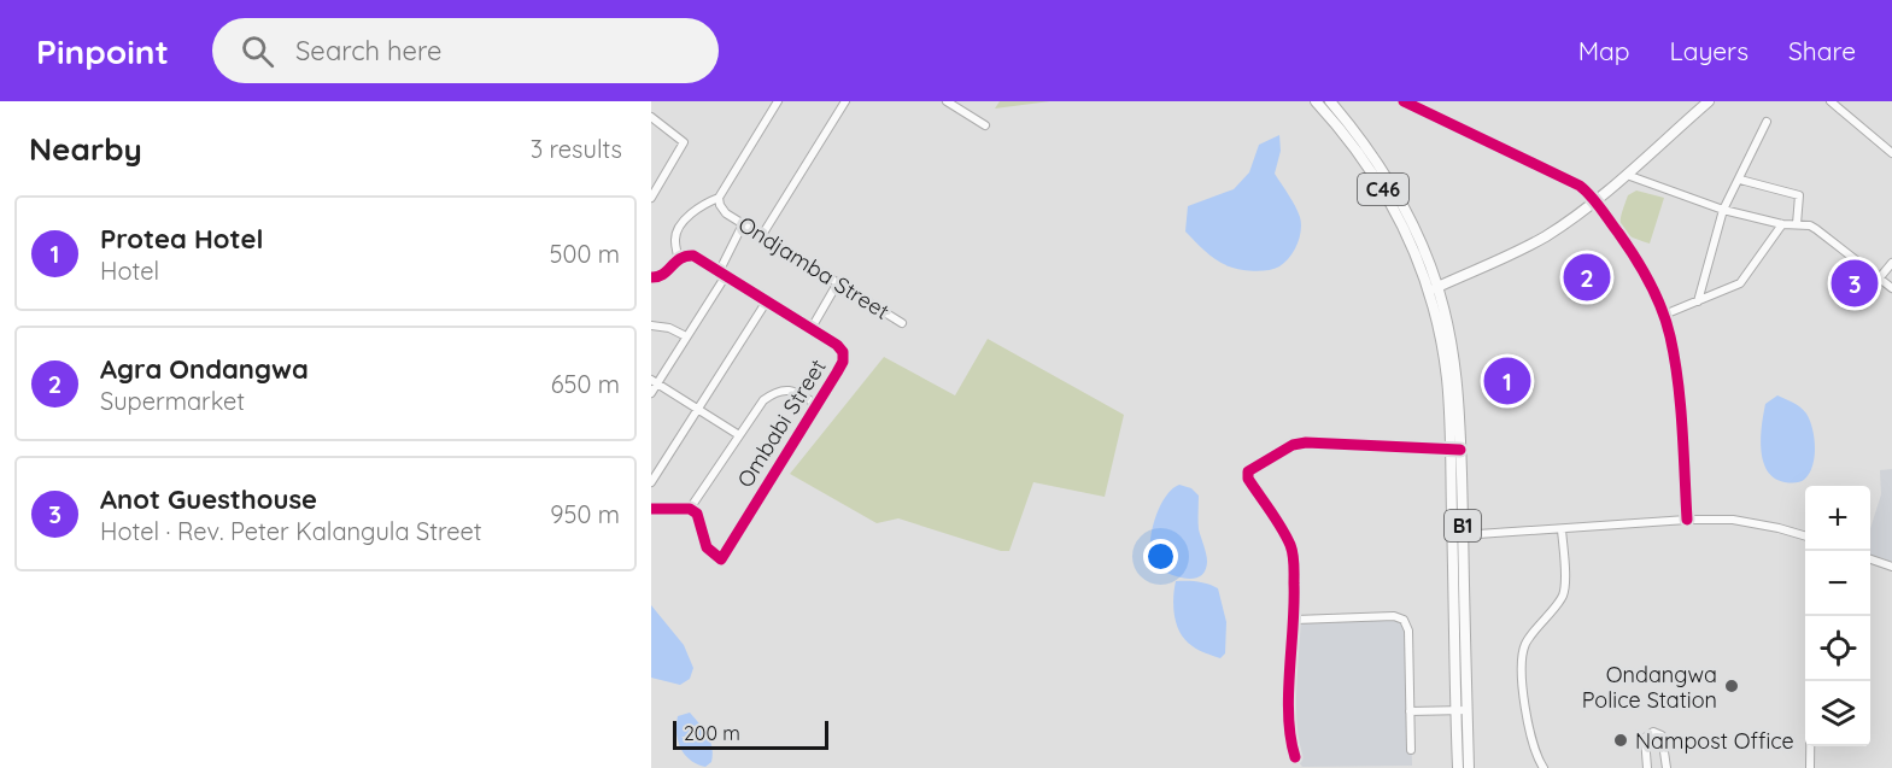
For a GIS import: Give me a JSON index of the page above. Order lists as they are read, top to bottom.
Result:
{
  "streets": {
    "main road": ["C46", "B1"],
    "street": ["Ondjamba Street", "Ombabi Street"]
  },
  "crossings": [
    ["C46", "B1"]
  ],
  "places": ["Ondangwa Police Station", "Nampost Office"],
  "scale_bar": "200 m",
  "page": {
    "header": "Pinpoint",
    "search": "Search here",
    "nav": ["Map", "Layers", "Share"],
    "heading": ["Nearby", "3 results"],
    "list": [
      {
        "mark": "1",
        "name": "Protea Hotel",
        "note": "Hotel",
        "value": "500 m"
      },
      {
        "mark": "2",
        "name": "Agra Ondangwa",
        "note": "Supermarket",
        "value": "650 m"
      },
      {
        "mark": "3",
        "name": "Anot Guesthouse",
        "note": "Hotel · Rev. Peter Kalangula Street",
        "value": "950 m"
      }
    ],
    "pins": ["2", "3", "1"],
    "map_buttons": ["+", "−"],
    "scale": "200 m"
  }
}
